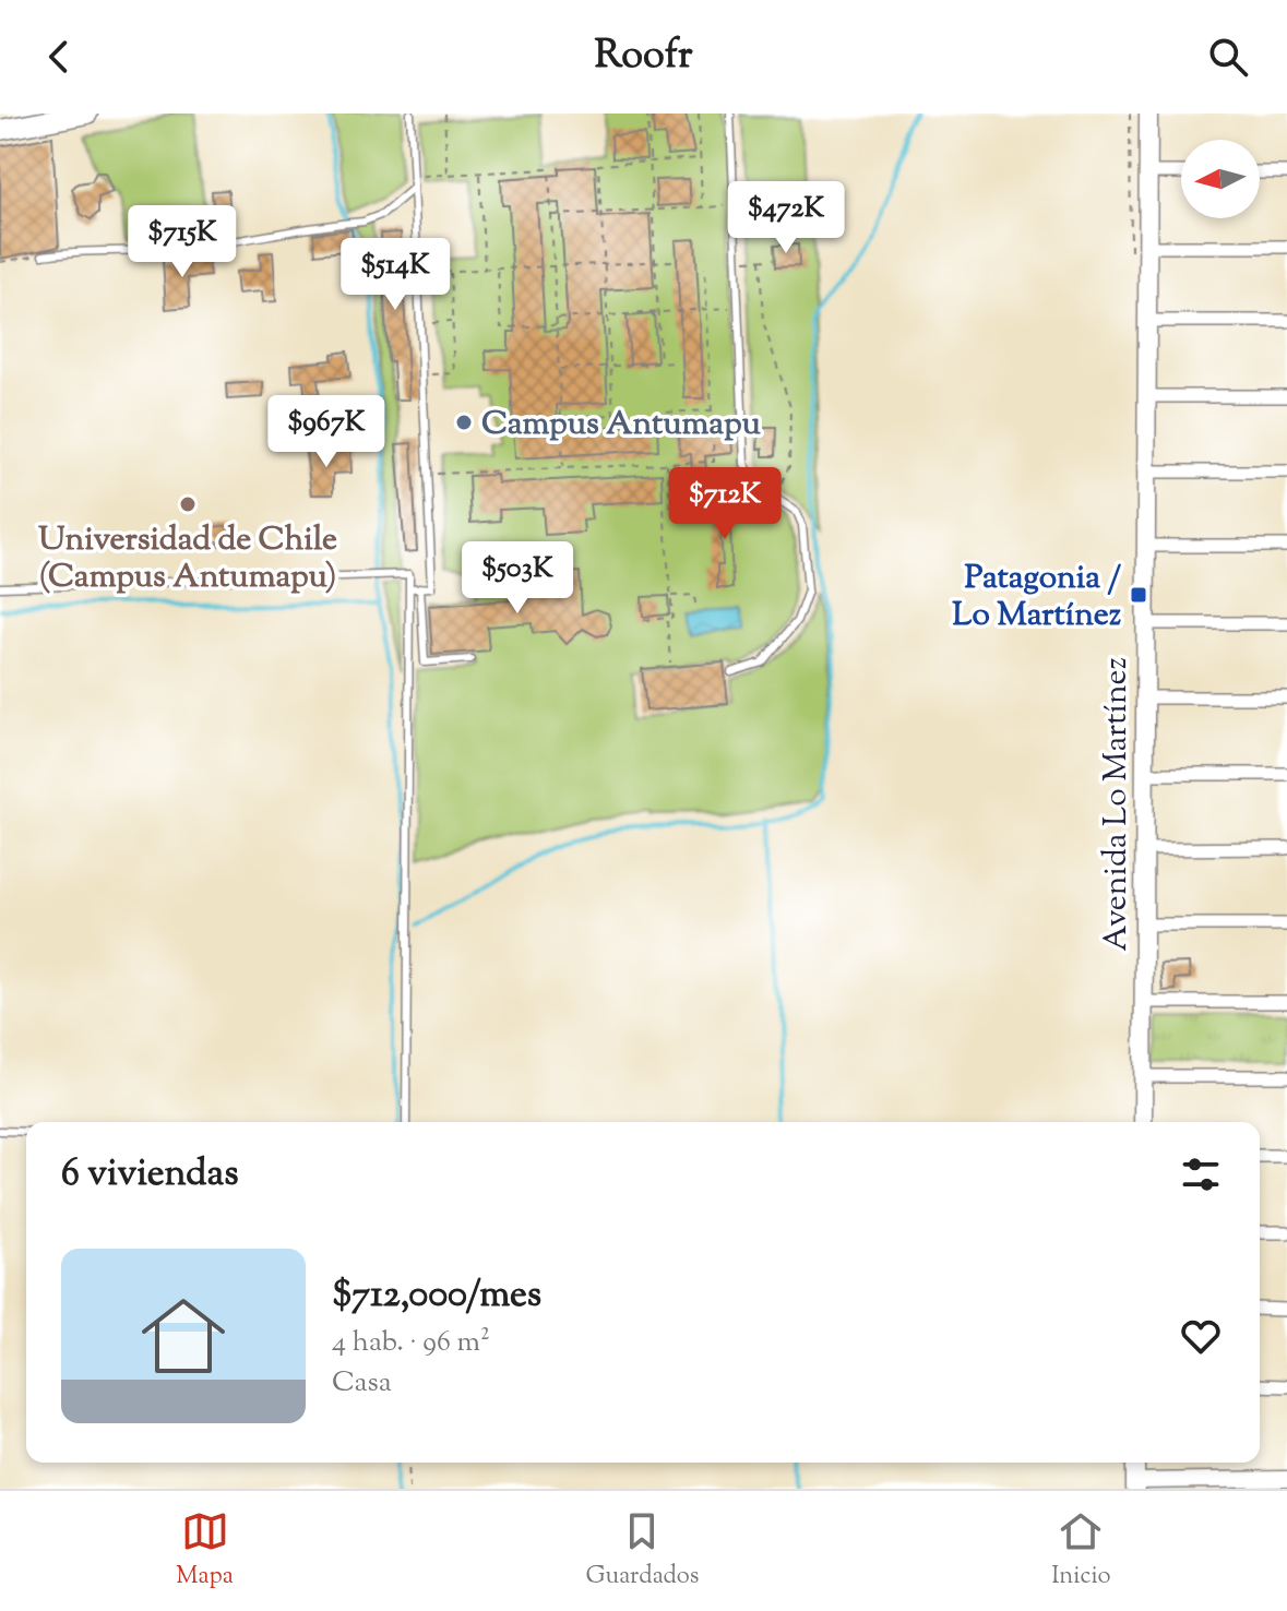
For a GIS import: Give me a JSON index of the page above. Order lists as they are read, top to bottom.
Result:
{
  "streets": {
    "main road": ["Avenida Lo Martínez"]
  },
  "places": {
    "other": ["Campus Antumapu", "Universidad de Chile (Campus Antumapu)"],
    "transit": ["Patagonia / Lo Martínez"]
  },
  "north": "left",
  "page": {
    "header": "Roofr",
    "price": [
      "$472K",
      "$715K",
      "$514K",
      "$967K",
      "$712K",
      "$503K"
    ],
    "heading": "6 viviendas",
    "list": [
      {
        "name": "$712,000/mes",
        "note": "4 hab. · 96 m² · Casa"
      }
    ],
    "tabs": ["Mapa", "Guardados", "Inicio"]
  }
}
